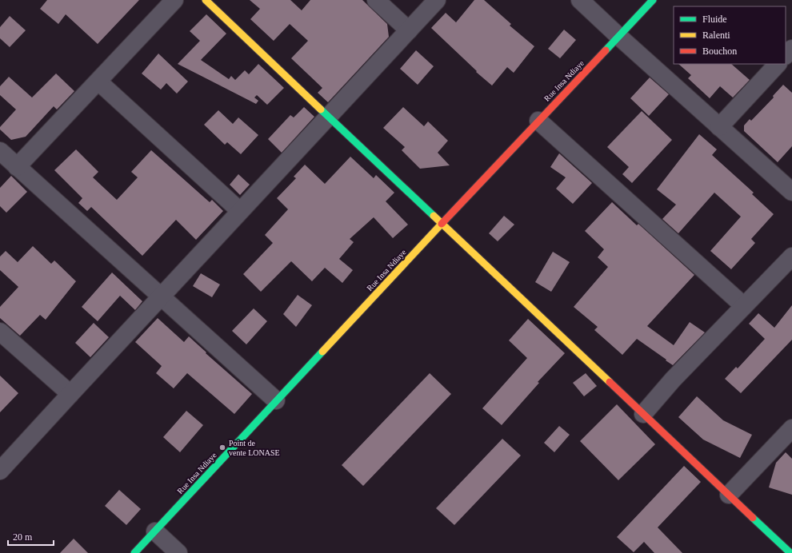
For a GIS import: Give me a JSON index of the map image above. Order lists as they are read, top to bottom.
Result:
{
  "streets": {
    "street": ["Rue Insa Ndiaye"]
  },
  "places": ["Point de vente LONASE"],
  "legend": ["Fluide", "Ralenti", "Bouchon"],
  "scale_bar": "20 m"
}
